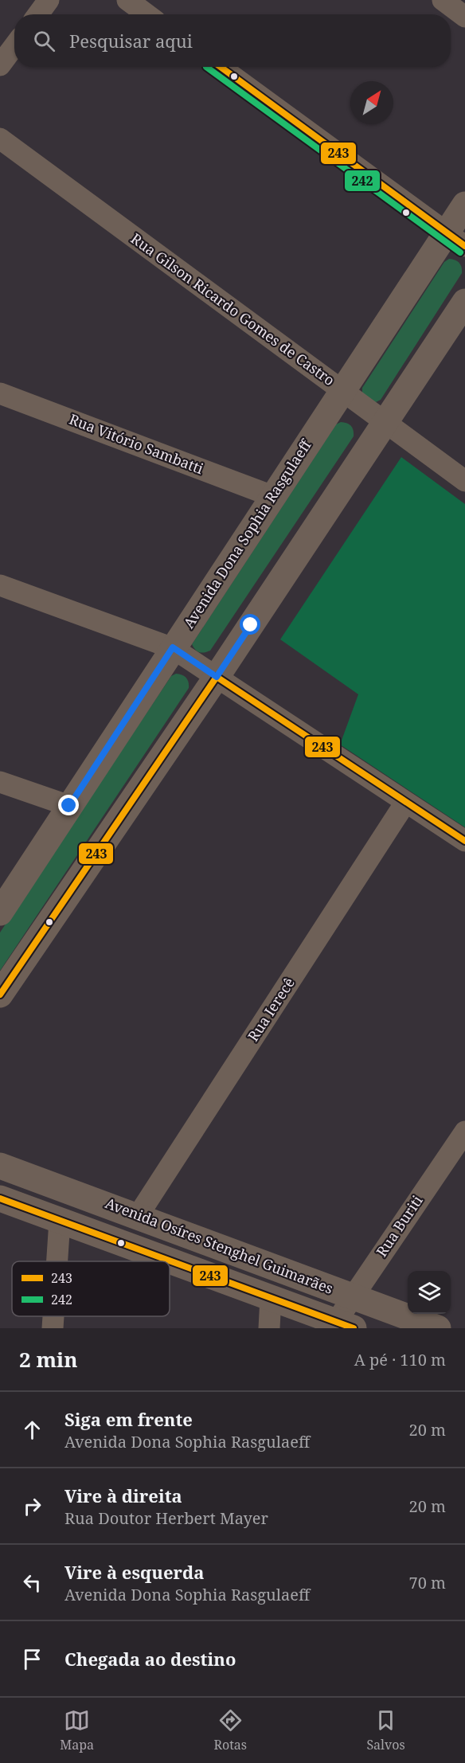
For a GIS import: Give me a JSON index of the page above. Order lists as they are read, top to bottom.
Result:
{
  "streets": {
    "street": [
      "Rua Gilson Ricardo Gomes de Castro",
      "Rua Vitório Sambatti",
      "Avenida Dona Sophia Rasgulaeff",
      "Rua Ierecê",
      "Rua Buriti",
      "Avenida Osíres Stenghel Guimarães"
    ]
  },
  "crossings": [
    ["Rua Gilson Ricardo Gomes de Castro", "Avenida Dona Sophia Rasgulaeff"],
    ["Rua Vitório Sambatti", "Avenida Dona Sophia Rasgulaeff"],
    ["Rua Ierecê", "Avenida Osíres Stenghel Guimarães"],
    ["Rua Buriti", "Avenida Osíres Stenghel Guimarães"]
  ],
  "lines": ["transit line 243", "transit line 242"],
  "legend": ["243", "242"],
  "north": "top right",
  "page": {
    "search": "Pesquisar aqui",
    "heading": ["2 min", "A pé · 110 m"],
    "list": [
      ["Siga em frente", "Avenida Dona Sophia Rasgulaeff", "20 m"],
      ["Vire à direita", "Rua Doutor Herbert Mayer", "20 m"],
      ["Vire à esquerda", "Avenida Dona Sophia Rasgulaeff", "70 m"],
      "Chegada ao destino"
    ],
    "nav": ["Mapa", "Rotas", "Salvos"]
  }
}
